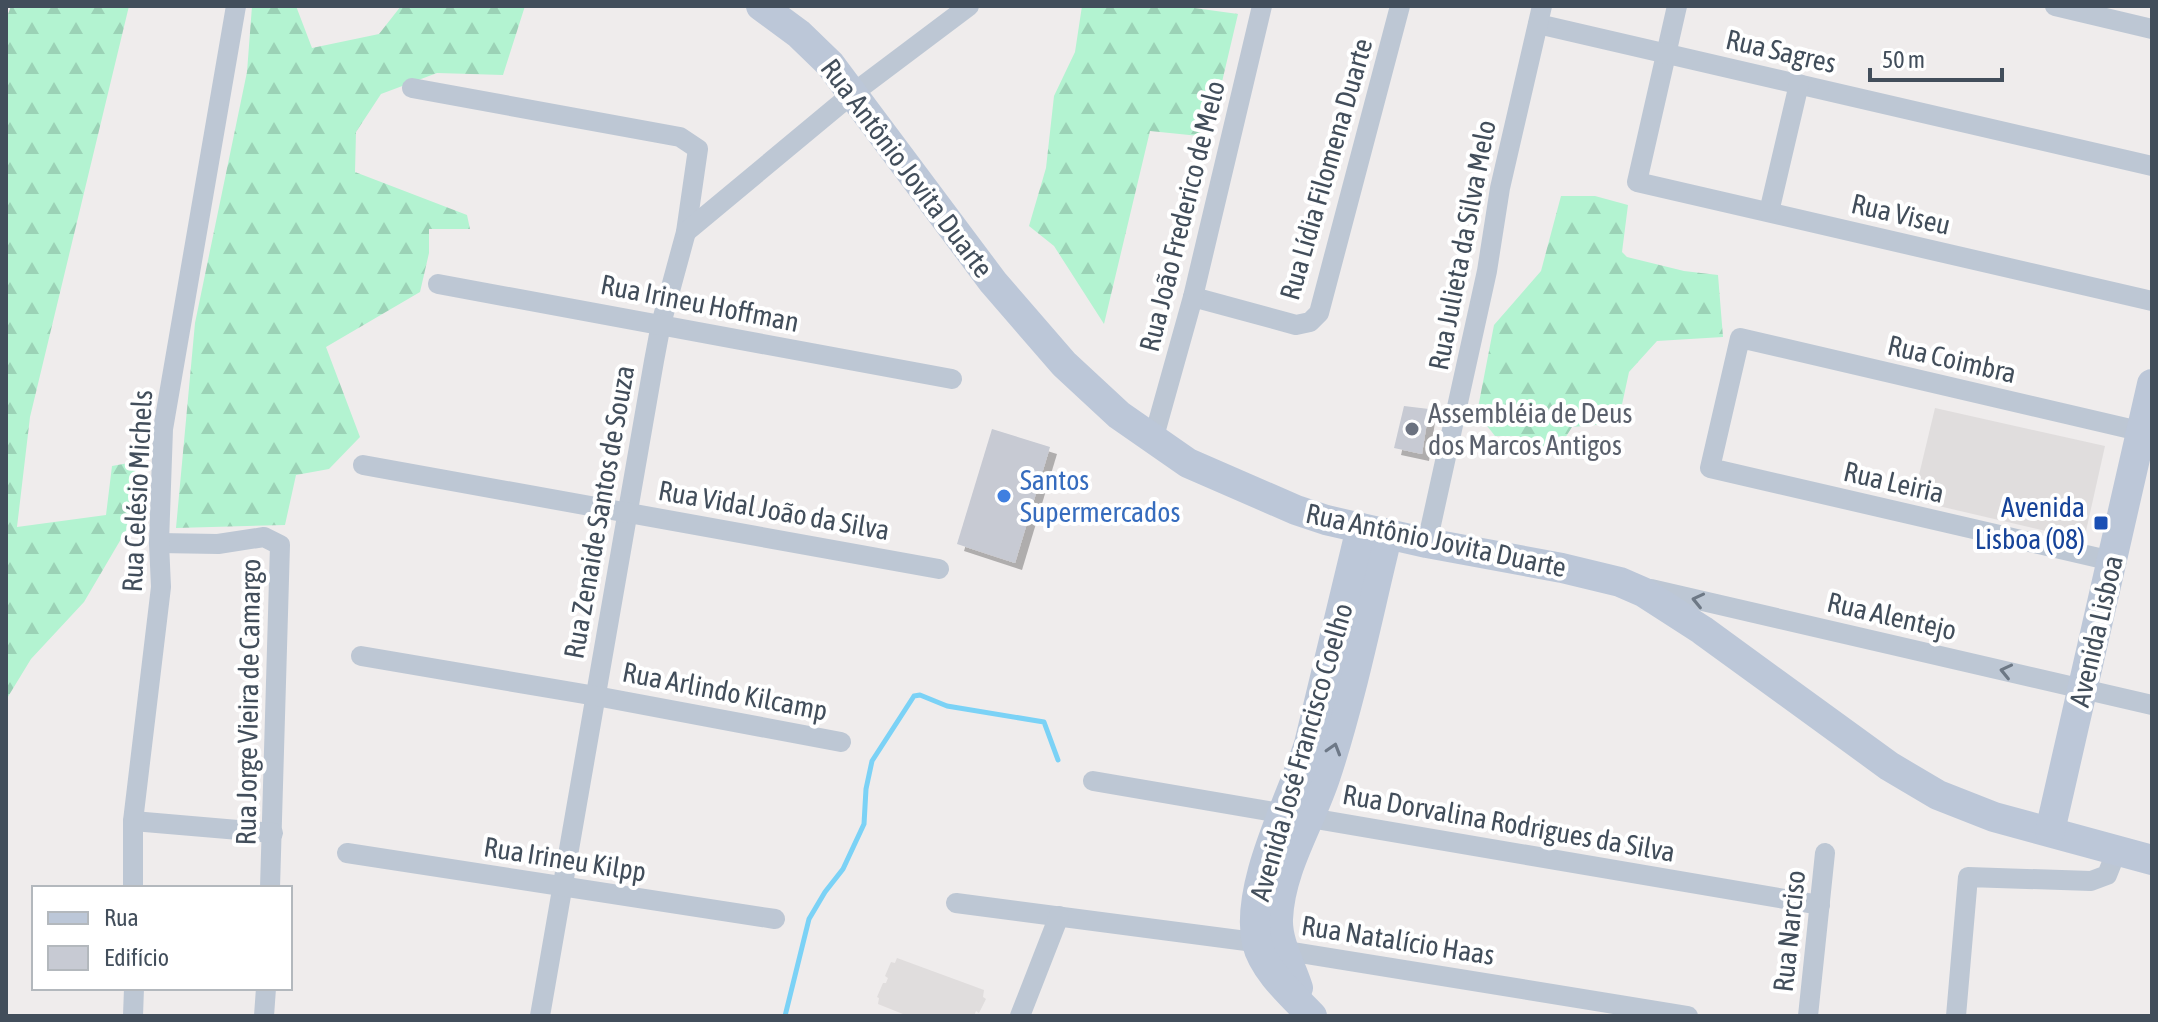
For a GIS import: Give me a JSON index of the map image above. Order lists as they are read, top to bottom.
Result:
{
  "streets": {
    "main road": ["Rua Antônio Jovita Duarte", "Avenida Lisboa", "Avenida José Francisco Coelho"],
    "street": [
      "Rua Sagres",
      "Rua Lídia Filomena Duarte",
      "Rua Viseu",
      "Rua João Frederico de Melo",
      "Rua Julieta da Silva Melo",
      "Rua Irineu Hoffman",
      "Rua Coimbra",
      "Rua Leiria",
      "Rua Celésio Michels",
      "Rua Vidal João da Silva",
      "Rua Zenaide Santos de Souza",
      "Rua Alentejo",
      "Rua Arlindo Kilcamp",
      "Rua Jorge Vieira de Camargo",
      "Rua Dorvalina Rodrigues da Silva",
      "Rua Irineu Kilpp",
      "Rua Narciso",
      "Rua Natalício Haas"
    ]
  },
  "crossings": [
    ["Rua Sagres", "Rua Viseu"],
    ["Rua Sagres", "Rua Julieta da Silva Melo"],
    ["Rua Antônio Jovita Duarte", "Rua João Frederico de Melo"],
    ["Rua Antônio Jovita Duarte", "Rua Julieta da Silva Melo"],
    ["Rua Antônio Jovita Duarte", "Rua Alentejo"],
    ["Rua Antônio Jovita Duarte", "Avenida Lisboa"],
    ["Rua Antônio Jovita Duarte", "Avenida José Francisco Coelho"],
    ["Rua Lídia Filomena Duarte", "Rua João Frederico de Melo"],
    ["Rua Irineu Hoffman", "Rua Zenaide Santos de Souza"],
    ["Rua Coimbra", "Rua Leiria"],
    ["Rua Coimbra", "Avenida Lisboa"],
    ["Rua Leiria", "Avenida Lisboa"],
    ["Rua Celésio Michels", "Rua Jorge Vieira de Camargo"],
    ["Rua Vidal João da Silva", "Rua Zenaide Santos de Souza"],
    ["Rua Zenaide Santos de Souza", "Rua Arlindo Kilcamp"],
    ["Rua Zenaide Santos de Souza", "Rua Irineu Kilpp"],
    ["Rua Alentejo", "Avenida Lisboa"],
    ["Avenida José Francisco Coelho", "Rua Dorvalina Rodrigues da Silva"],
    ["Avenida José Francisco Coelho", "Rua Natalício Haas"],
    ["Rua Dorvalina Rodrigues da Silva", "Rua Narciso"]
  ],
  "one_way": ["Rua Alentejo"],
  "places": {
    "other": ["Assembléia de Deus dos Marcos Antigos", "Santos Supermercados"],
    "transit": ["Avenida Lisboa (08)"]
  },
  "legend": ["Rua", "Edifício"],
  "scale_bar": "50 m"
}
